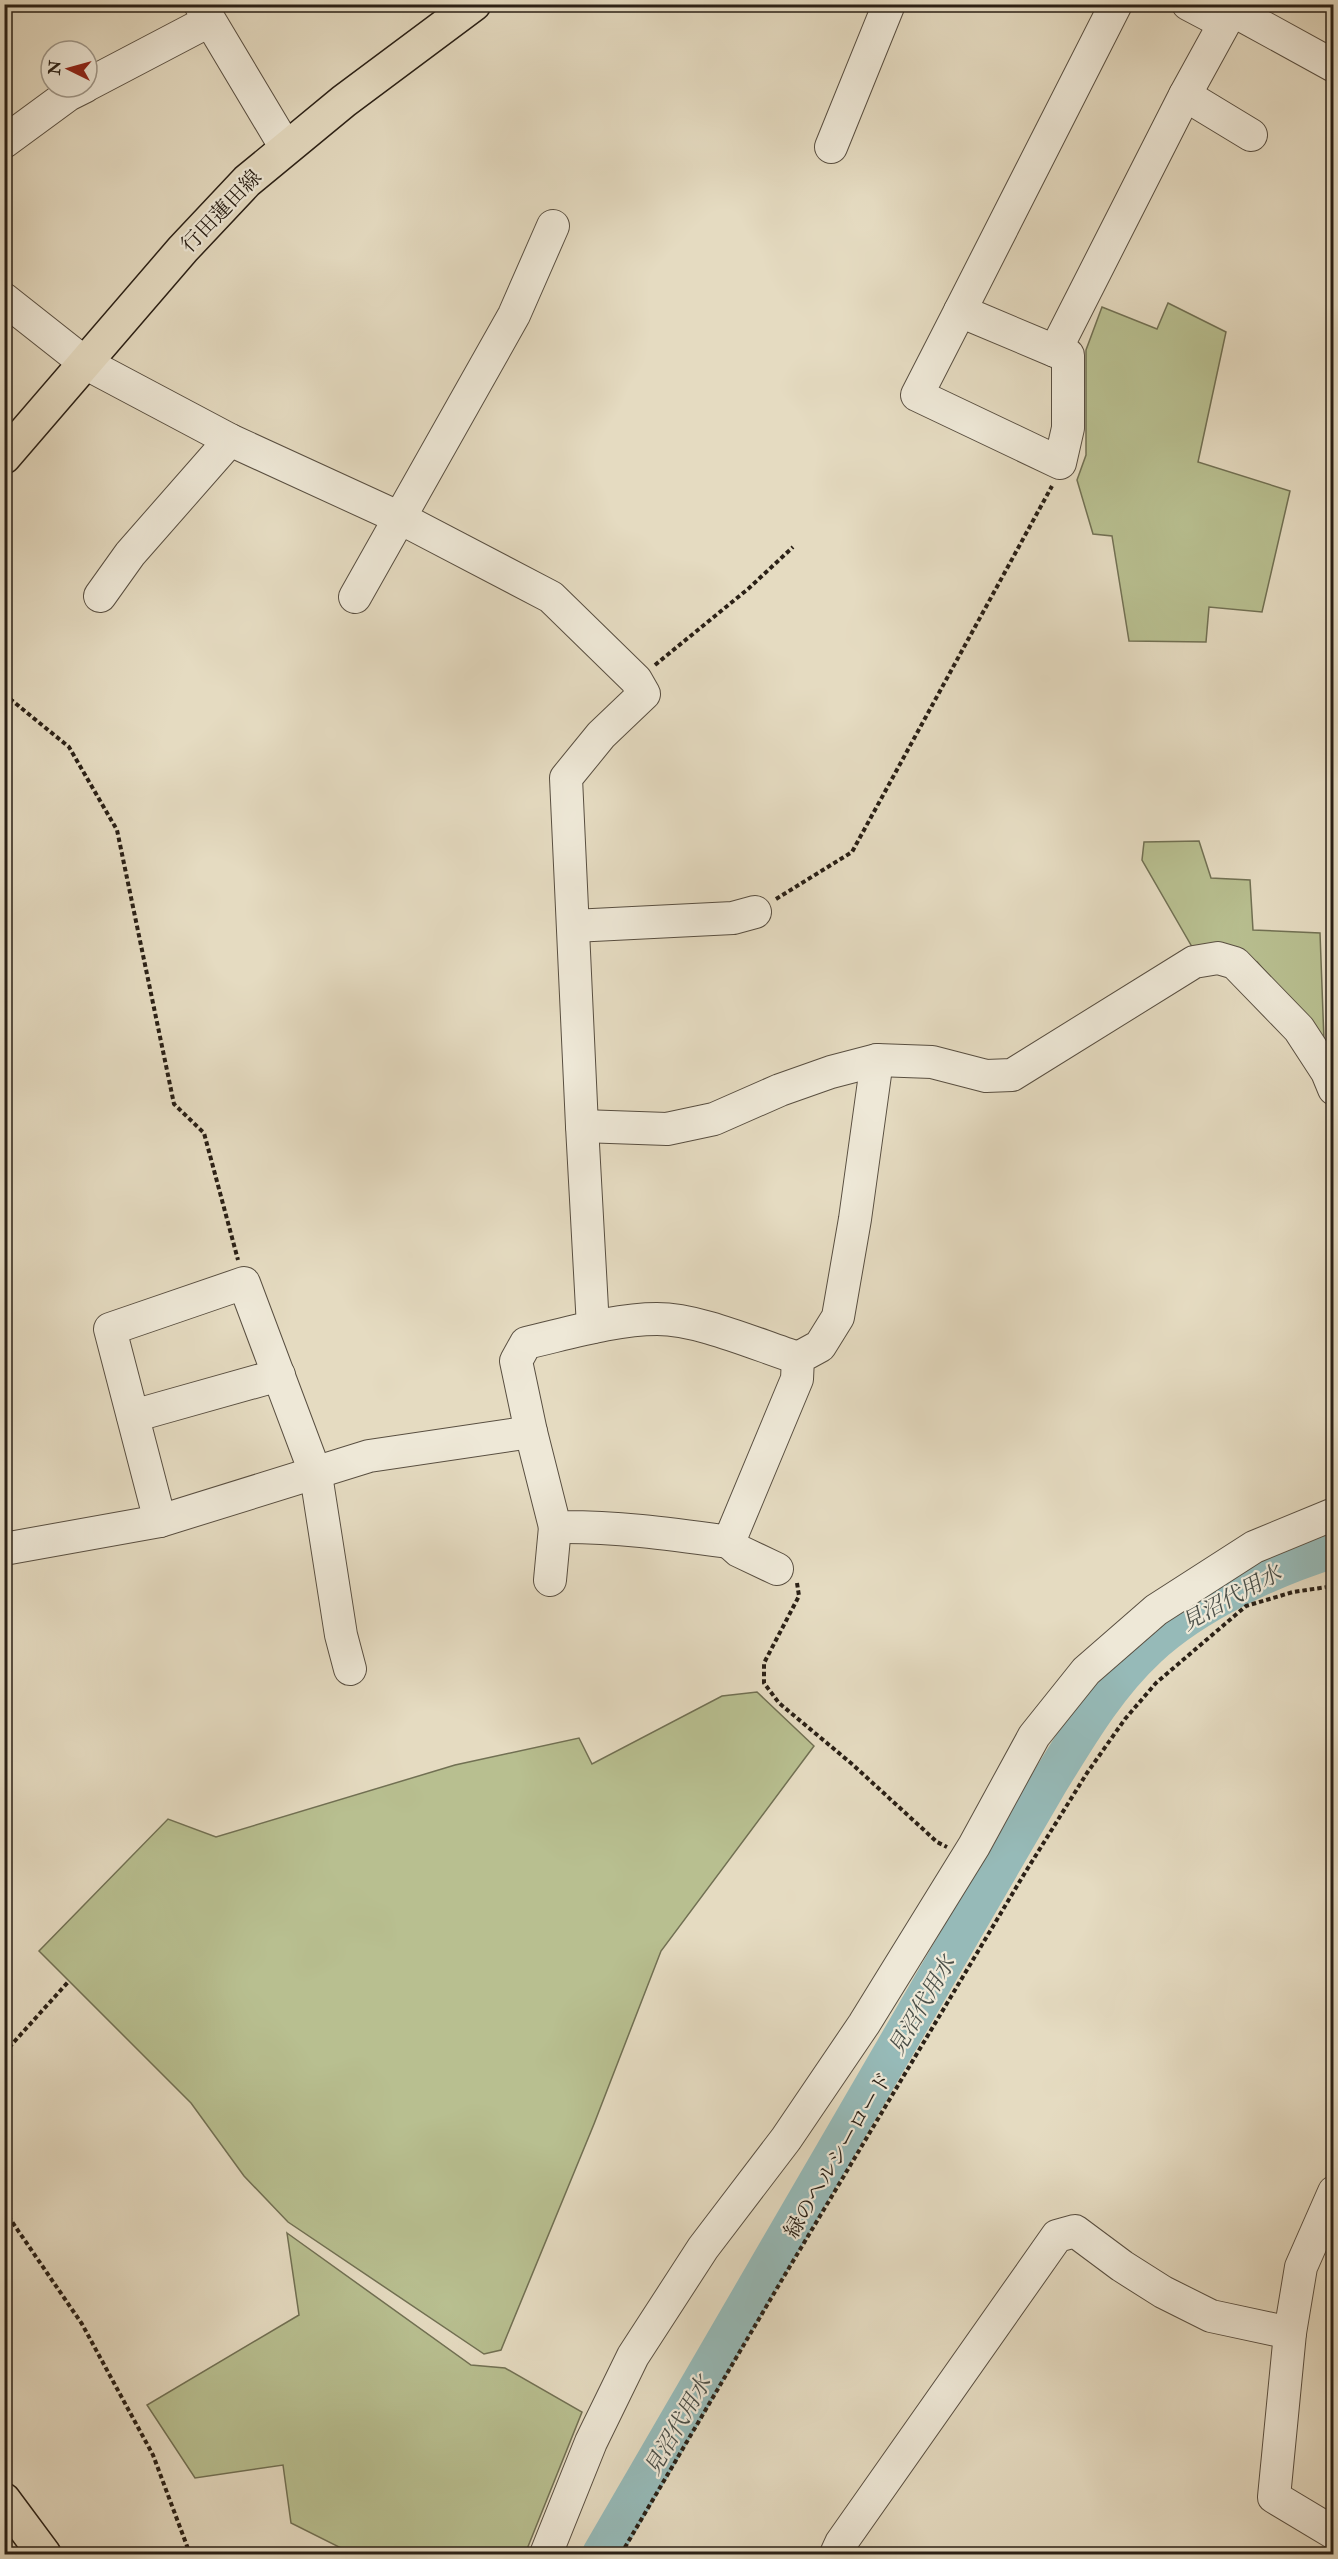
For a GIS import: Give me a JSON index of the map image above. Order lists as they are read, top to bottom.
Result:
{
  "streets": {
    "main road": ["行田蓮田線"],
    "path": ["緑のヘルシーロード"]
  },
  "water": ["見沼代用水"],
  "north": "left"
}
